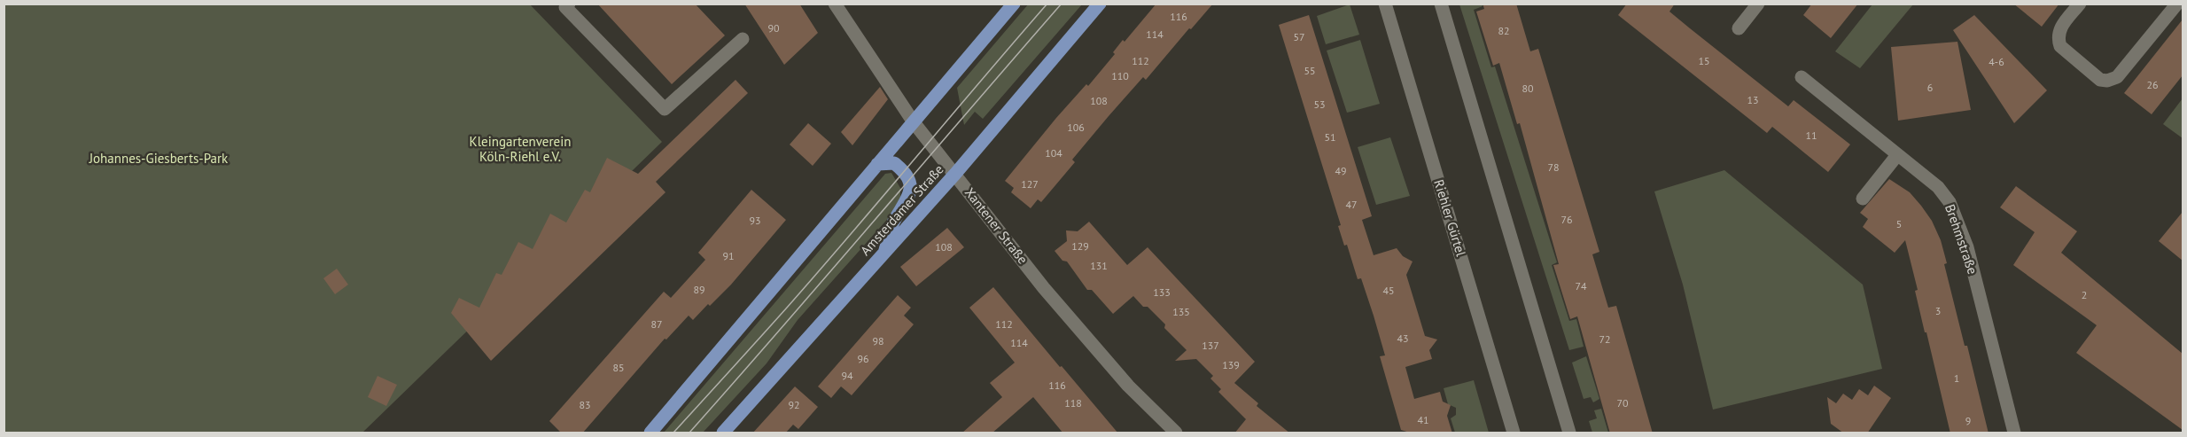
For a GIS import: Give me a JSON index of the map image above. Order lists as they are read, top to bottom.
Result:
{
  "streets": {
    "main road": ["Amsterdamer Straße"],
    "street": ["Riehler Gürtel", "Xantener Straße", "Brehmstraße"]
  },
  "crossings": [
    ["Amsterdamer Straße", "Xantener Straße"]
  ],
  "parks": ["Kleingartenverein Köln-Riehl e.V.", "Johannes-Giesberts-Park"],
  "house_numbers": [
    "116",
    "90",
    "82",
    "114",
    "57",
    "112",
    "15",
    "4-6",
    "55",
    "110",
    "26",
    "6",
    "80",
    "13",
    "108",
    "53",
    "106",
    "11",
    "51",
    "104",
    "78",
    "49",
    "127",
    "47",
    "76",
    "93",
    "5",
    "129",
    "108",
    "91",
    "131",
    "74",
    "89",
    "45",
    "133",
    "2",
    "3",
    "135",
    "87",
    "112",
    "43",
    "72",
    "98",
    "114",
    "137",
    "96",
    "139",
    "85",
    "94",
    "1",
    "116",
    "118",
    "70",
    "83",
    "92",
    "41",
    "9"
  ]
}
